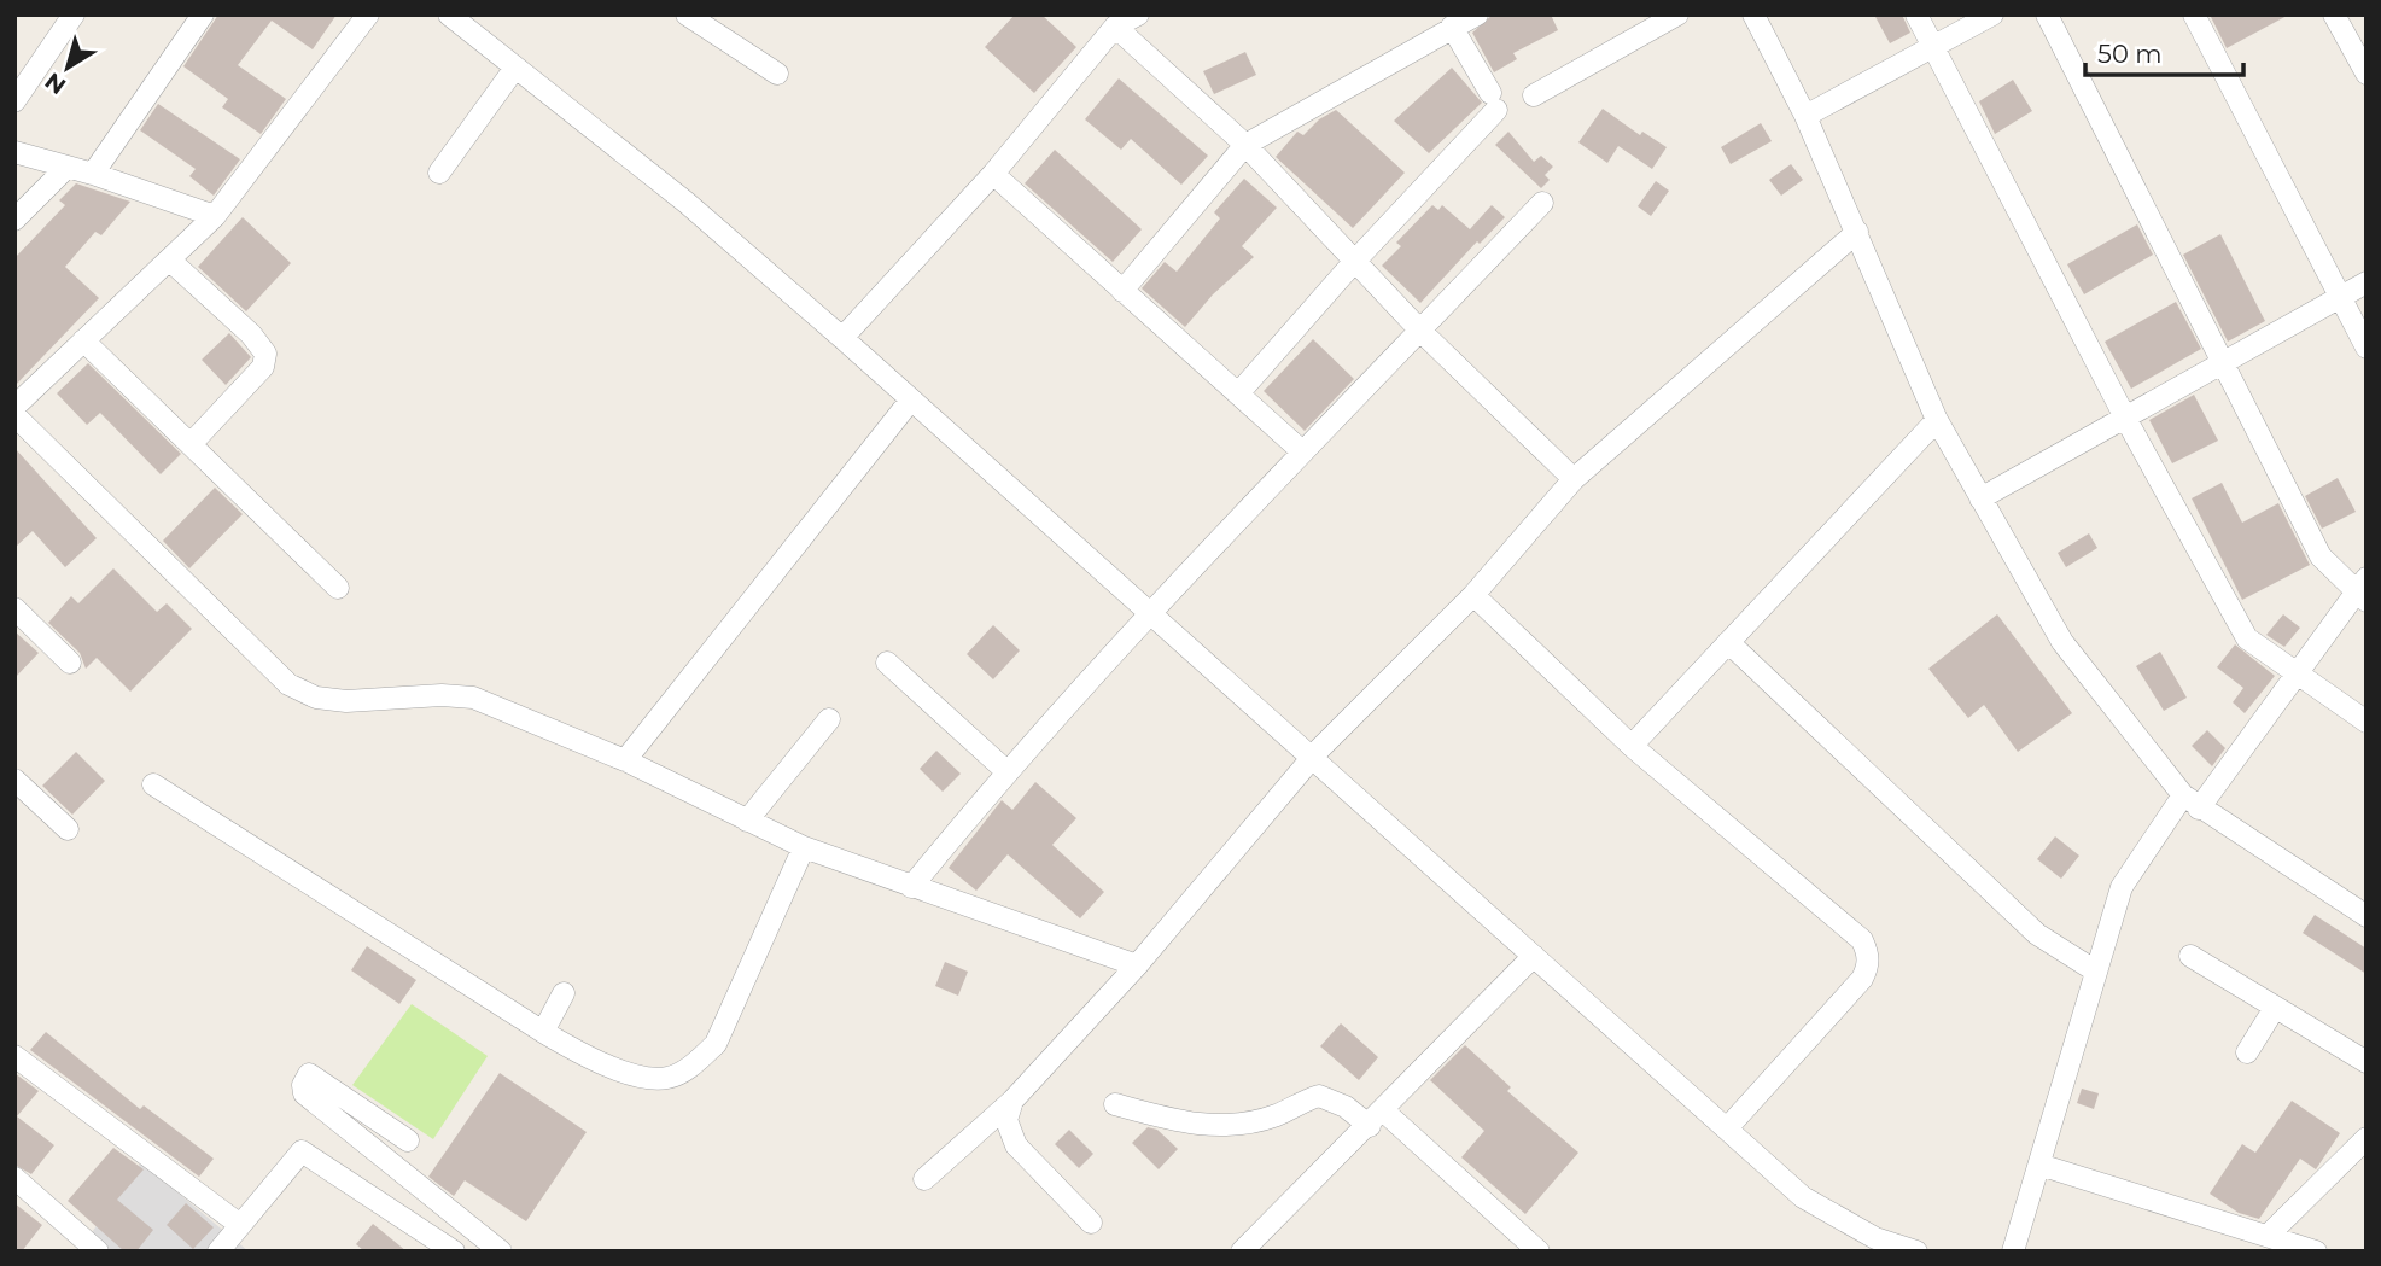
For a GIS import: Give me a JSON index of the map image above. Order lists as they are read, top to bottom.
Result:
{
  "scale_bar": "50 m",
  "north": "bottom left"
}
